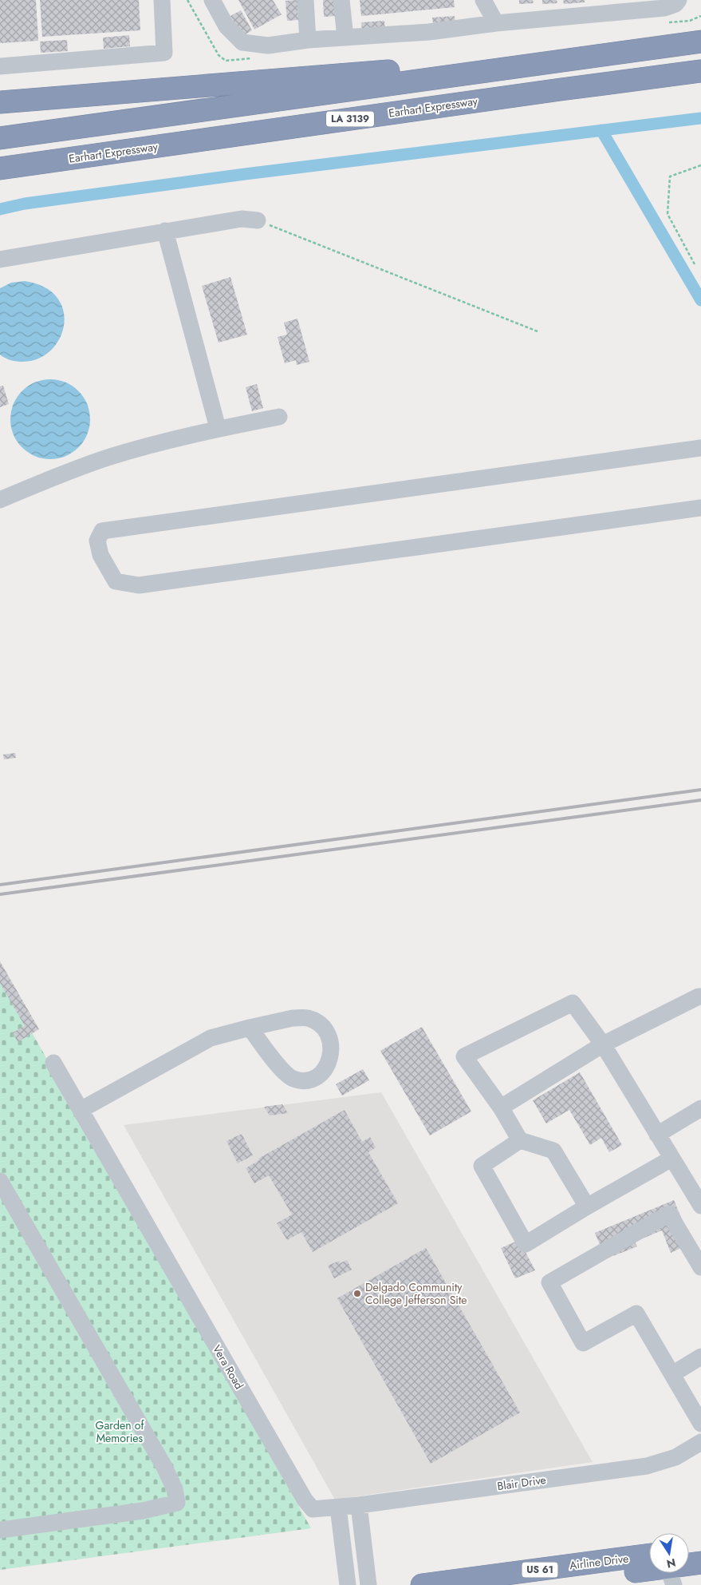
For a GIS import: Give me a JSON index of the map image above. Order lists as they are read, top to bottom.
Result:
{
  "streets": {
    "highway": [
      "Earhart Expressway",
      "LA 3139",
      "Airline Drive",
      "US 61"
    ],
    "street": ["Vera Road", "Blair Drive"]
  },
  "crossings": [
    ["Vera Road", "Blair Drive"]
  ],
  "parks": ["Garden of Memories"],
  "places": ["Delgado Community College Jefferson Site"],
  "north": "bottom"
}
